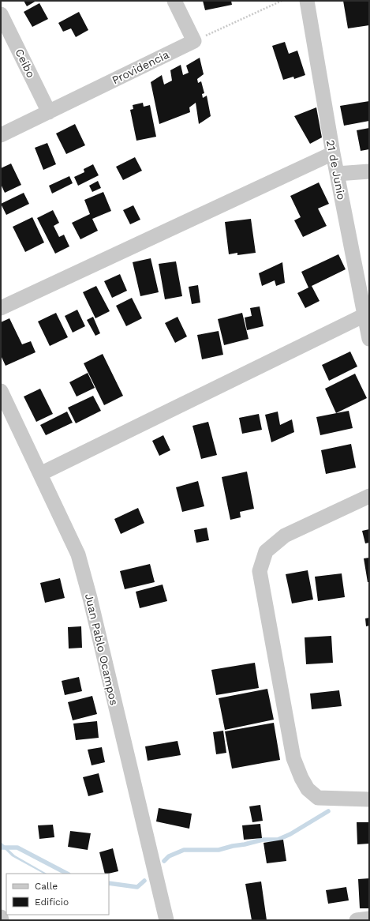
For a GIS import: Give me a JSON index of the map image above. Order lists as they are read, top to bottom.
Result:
{
  "streets": {
    "street": [
      "Ceibo",
      "Providencia",
      "21 de Junio",
      "Juan Pablo Ocampos"
    ]
  },
  "crossings": [
    ["Ceibo", "Providencia"]
  ],
  "legend": ["Calle", "Edificio"]
}
